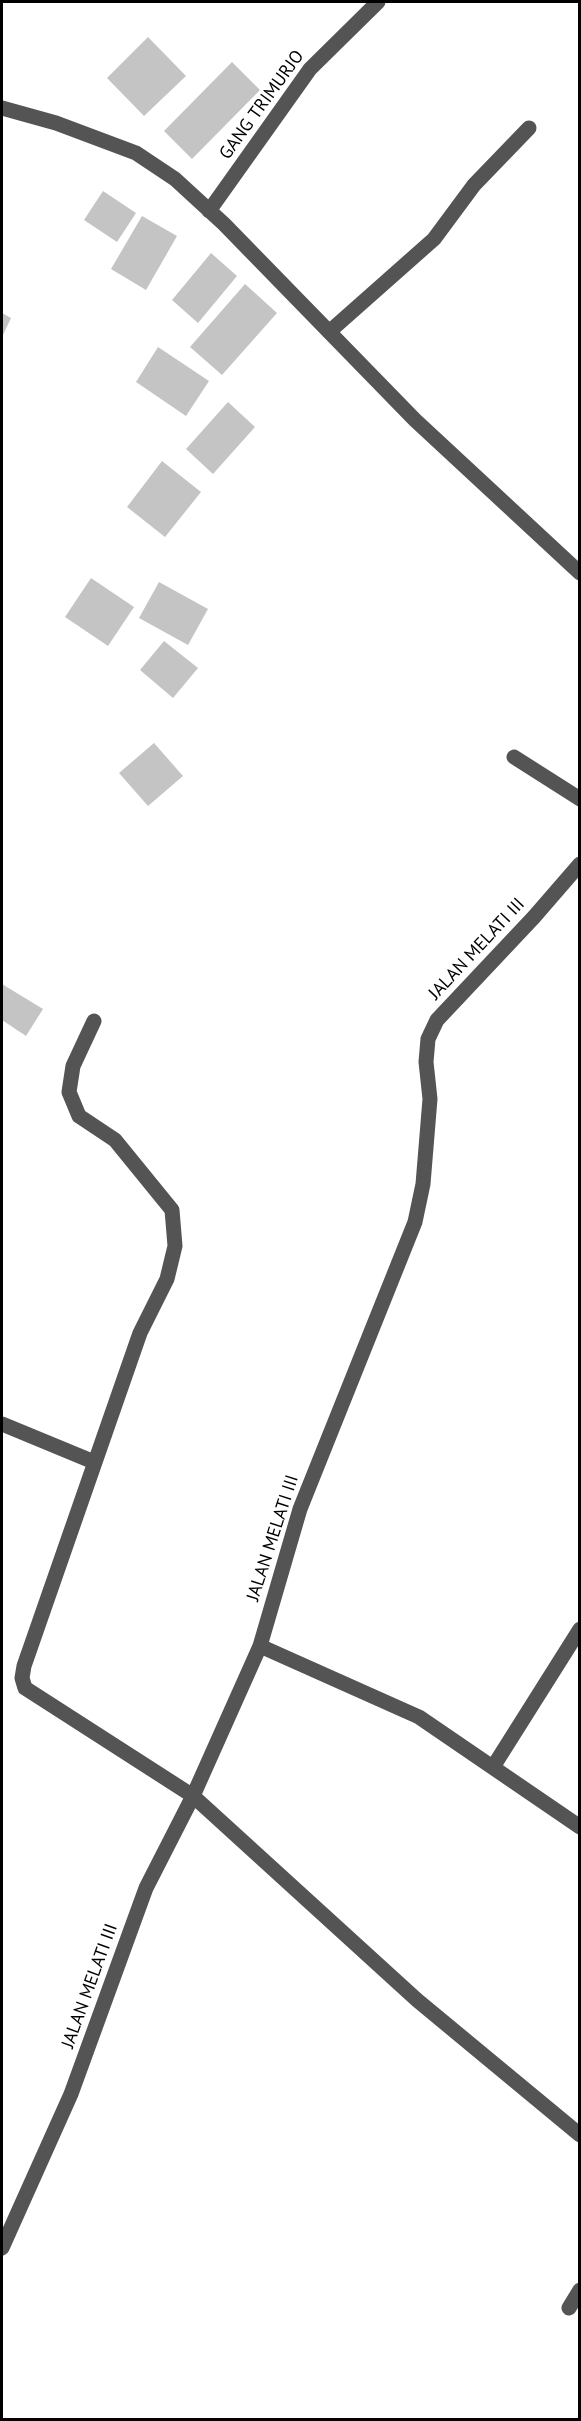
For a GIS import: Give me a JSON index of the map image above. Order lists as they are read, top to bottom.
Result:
{
  "streets": {
    "street": ["GANG TRIMURJO", "JALAN MELATI III"]
  }
}
